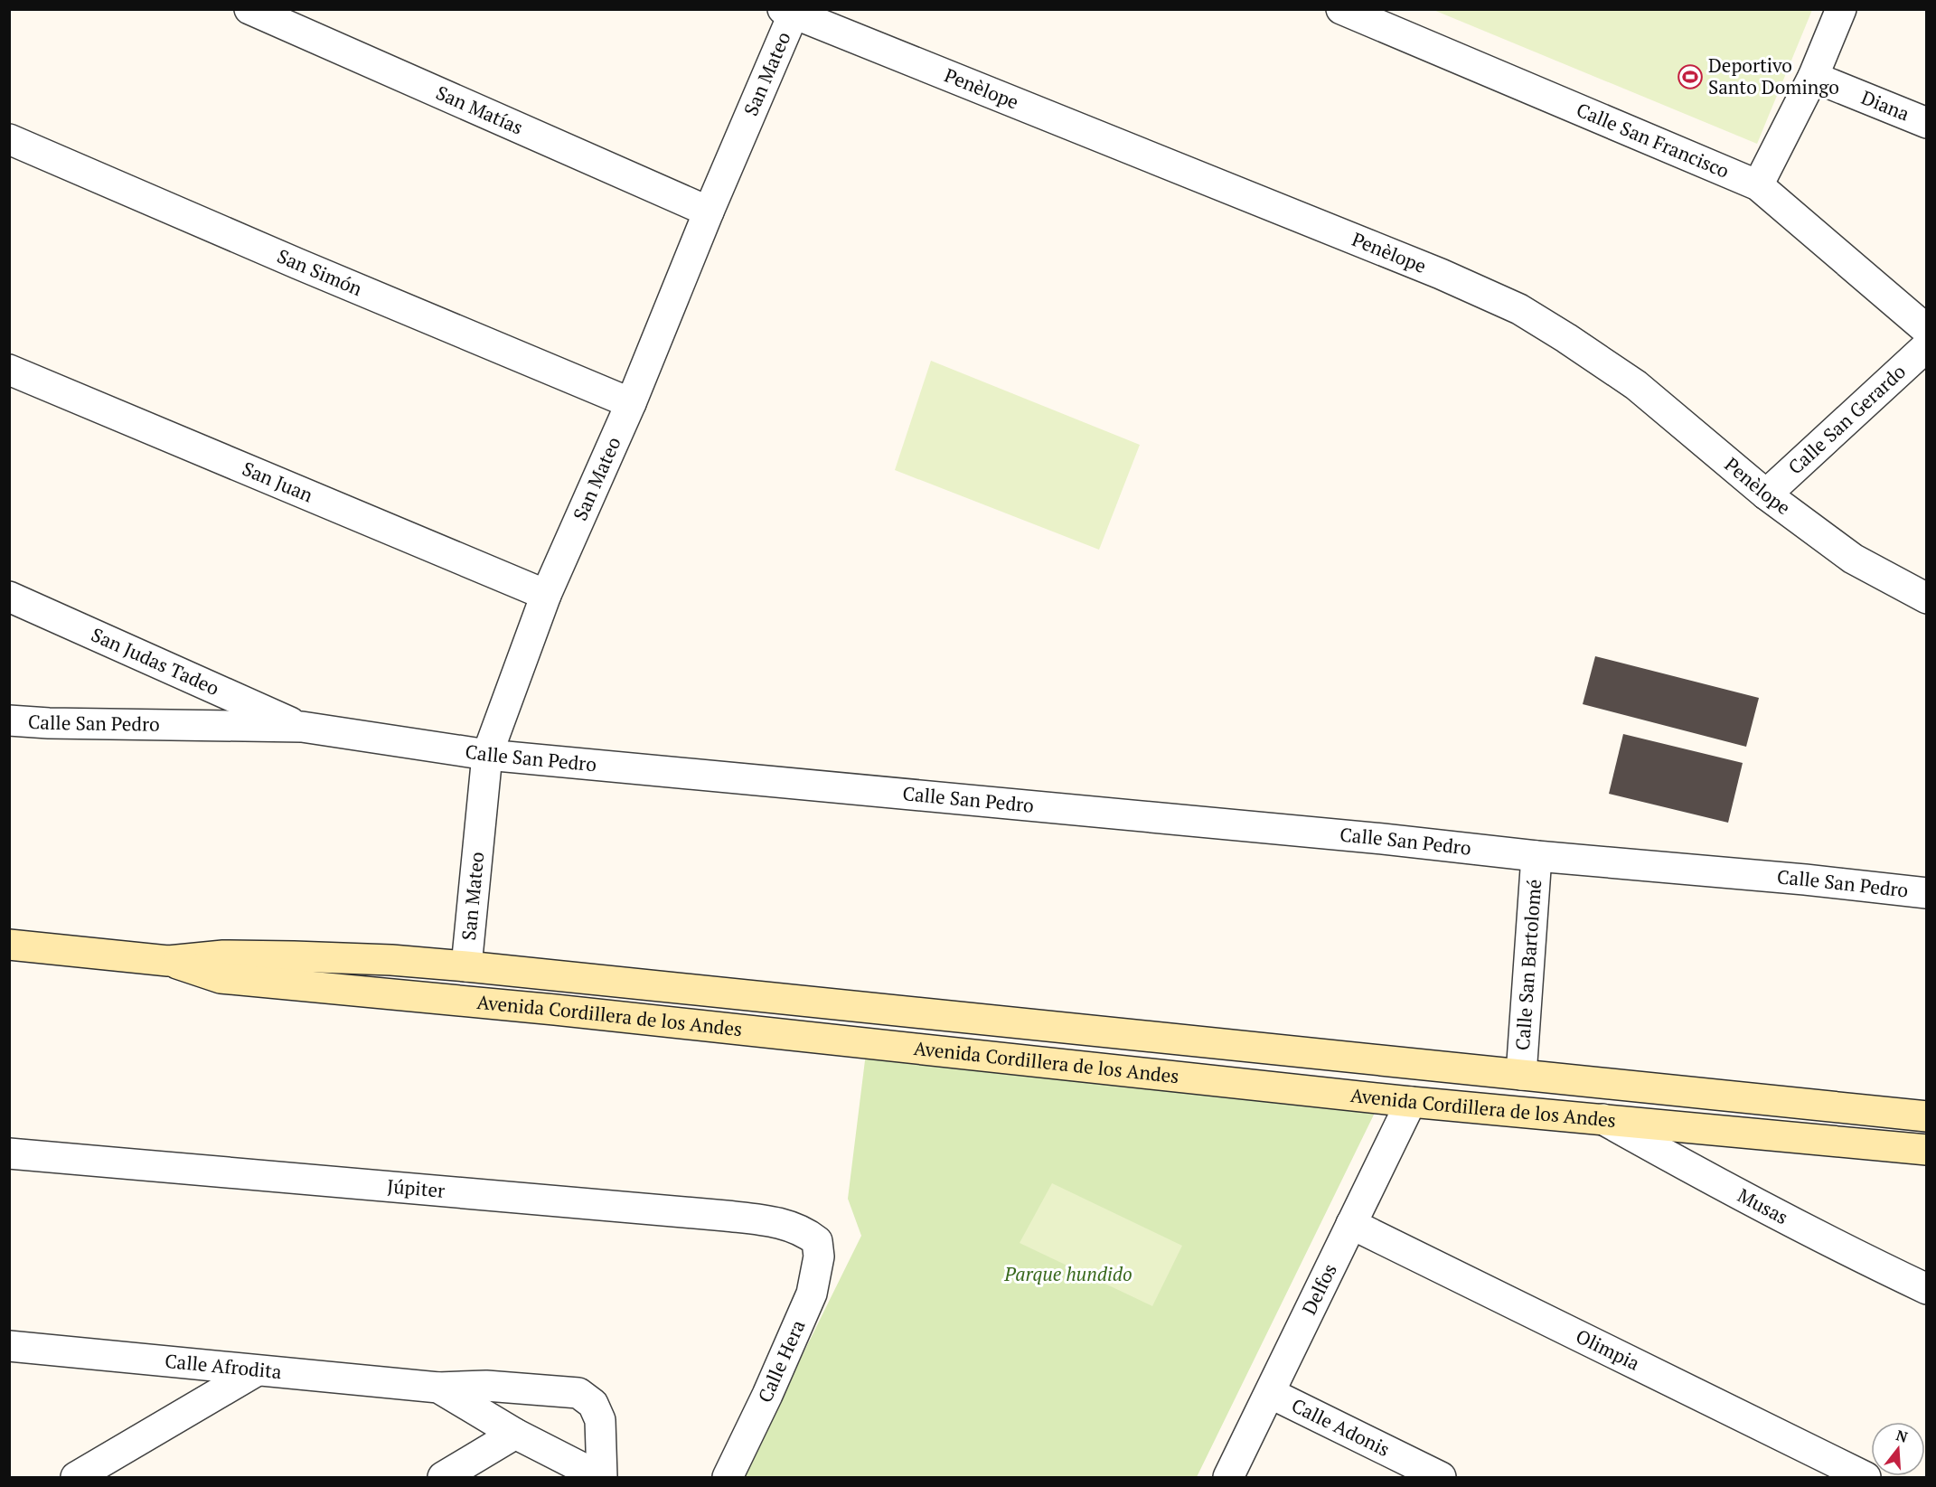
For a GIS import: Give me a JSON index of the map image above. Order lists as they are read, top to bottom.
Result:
{
  "streets": {
    "street": [
      "San Mateo",
      "Penèlope",
      "Diana",
      "San Matías",
      "Calle San Francisco",
      "San Simón",
      "Calle San Gerardo",
      "San Juan",
      "San Judas Tadeo",
      "Calle San Pedro",
      "Calle San Bartolomé",
      "Avenida Cordillera de los Andes",
      "Júpiter",
      "Musas",
      "Delfos",
      "Olimpia",
      "Calle Hera",
      "Calle Afrodita",
      "Calle Adonis"
    ]
  },
  "crossings": [
    ["San Mateo", "Penèlope"],
    ["San Mateo", "San Matías"],
    ["San Mateo", "San Simón"],
    ["San Mateo", "San Juan"],
    ["San Mateo", "Calle San Pedro"],
    ["San Mateo", "Avenida Cordillera de los Andes"],
    ["Penèlope", "Calle San Gerardo"],
    ["San Judas Tadeo", "Calle San Pedro"],
    ["Calle San Pedro", "Calle San Bartolomé"],
    ["Calle San Bartolomé", "Avenida Cordillera de los Andes"],
    ["Avenida Cordillera de los Andes", "Musas"],
    ["Avenida Cordillera de los Andes", "Delfos"],
    ["Júpiter", "Calle Hera"],
    ["Delfos", "Olimpia"],
    ["Delfos", "Calle Adonis"]
  ],
  "parks": ["Parque hundido"],
  "places": {
    "sports": ["Deportivo Santo Domingo"]
  },
  "north": "top"
}
